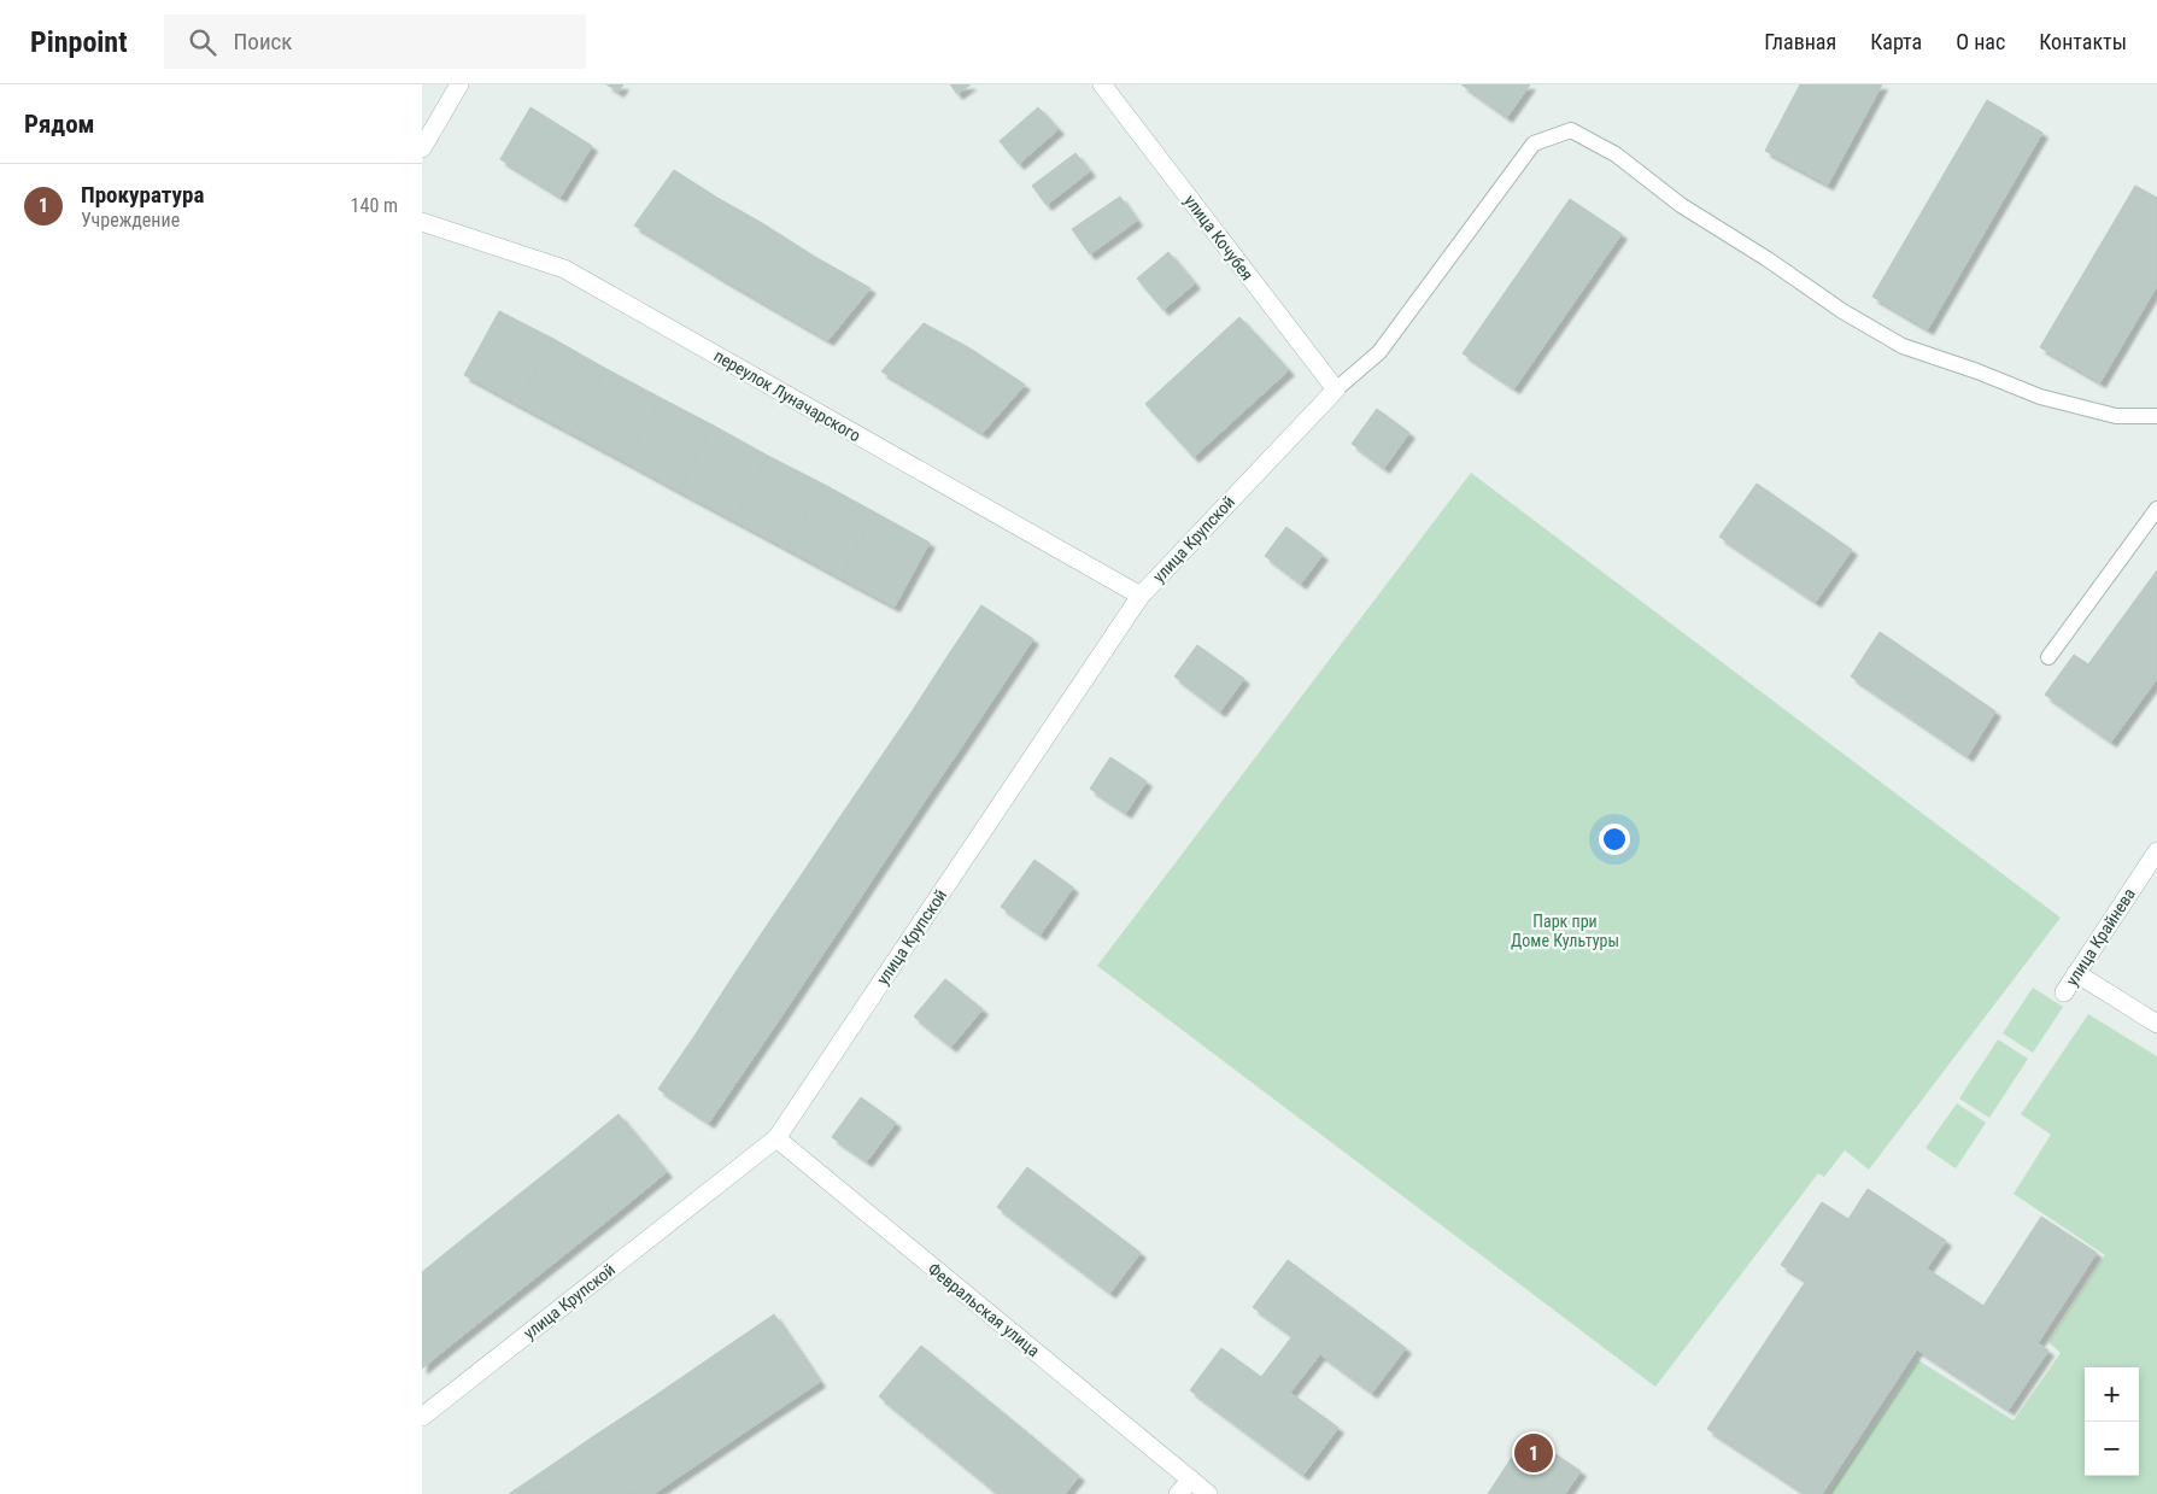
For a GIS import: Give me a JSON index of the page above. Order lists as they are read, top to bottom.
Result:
{
  "streets": {
    "street": [
      "улица Кочубея",
      "переулок Луначарского",
      "улица Крупской",
      "улица Крайнева",
      "Февральская улица"
    ]
  },
  "crossings": [
    ["улица Кочубея", "улица Крупской"],
    ["переулок Луначарского", "улица Крупской"],
    ["улица Крупской", "Февральская улица"]
  ],
  "parks": ["Парк при Доме Культуры"],
  "page": {
    "header": "Pinpoint",
    "search": "Поиск",
    "nav": [
      "Главная",
      "Карта",
      "О нас",
      "Контакты"
    ],
    "heading": "Рядом",
    "list": [
      {
        "mark": "1",
        "name": "Прокуратура",
        "note": "Учреждение",
        "value": "140 m"
      }
    ],
    "map_buttons": ["+", "−"],
    "pins": "1"
  }
}
